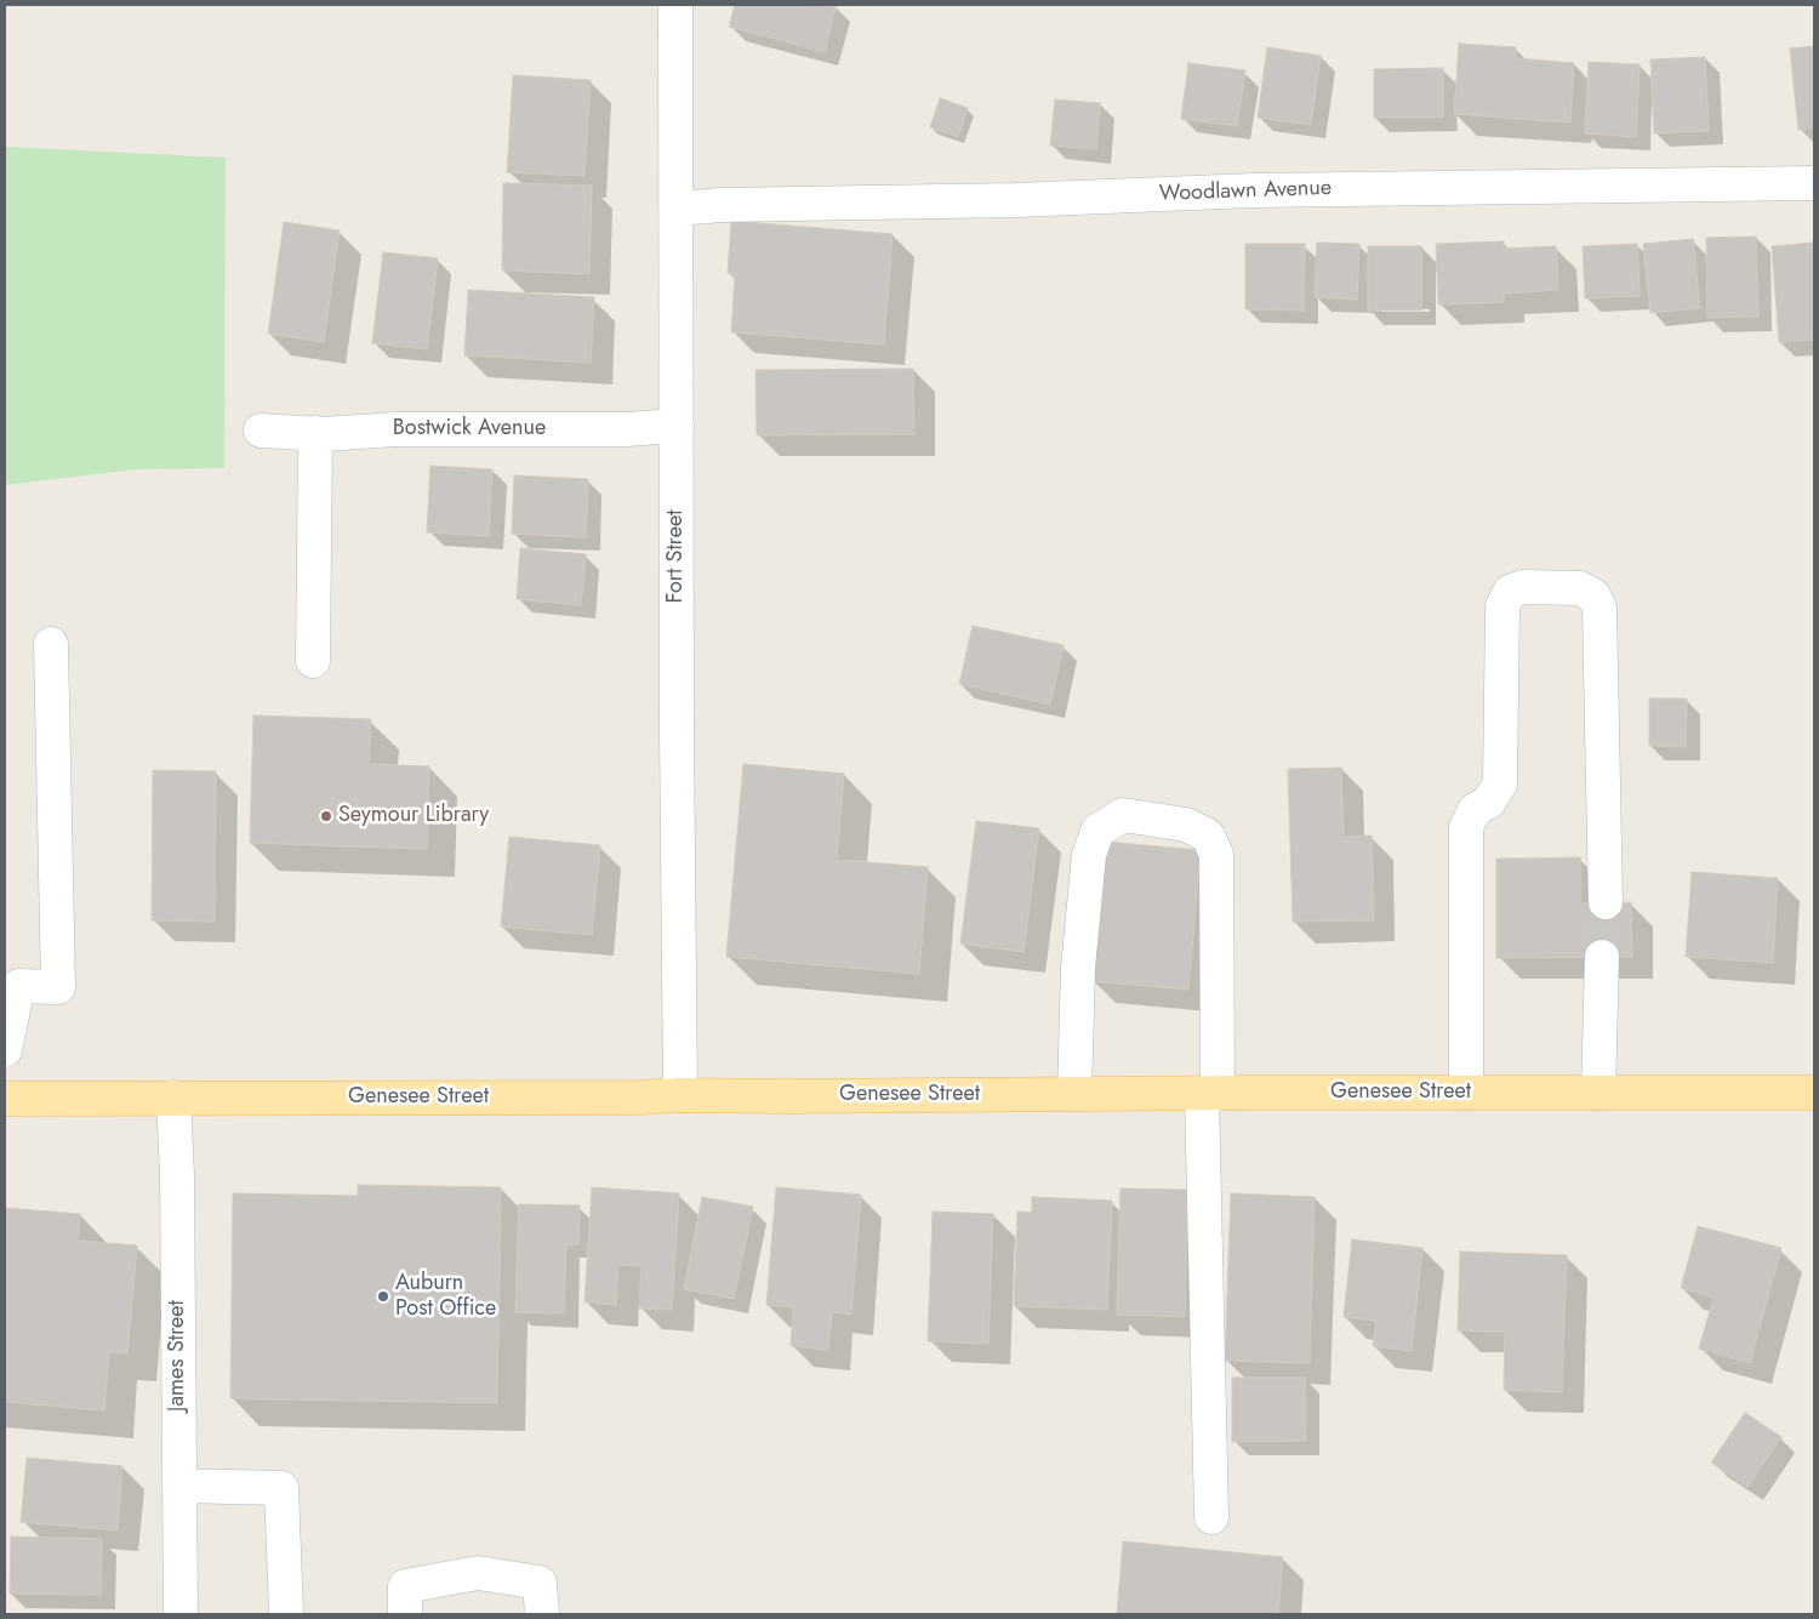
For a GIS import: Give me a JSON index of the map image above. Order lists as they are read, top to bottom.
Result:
{
  "streets": {
    "main road": ["Genesee Street"],
    "street": [
      "Woodlawn Avenue",
      "Bostwick Avenue",
      "Fort Street",
      "James Street"
    ]
  },
  "crossings": [
    ["Woodlawn Avenue", "Fort Street"],
    ["Bostwick Avenue", "Fort Street"],
    ["Fort Street", "Genesee Street"],
    ["Genesee Street", "James Street"]
  ],
  "places": ["Seymour Library", "Auburn Post Office"]
}
